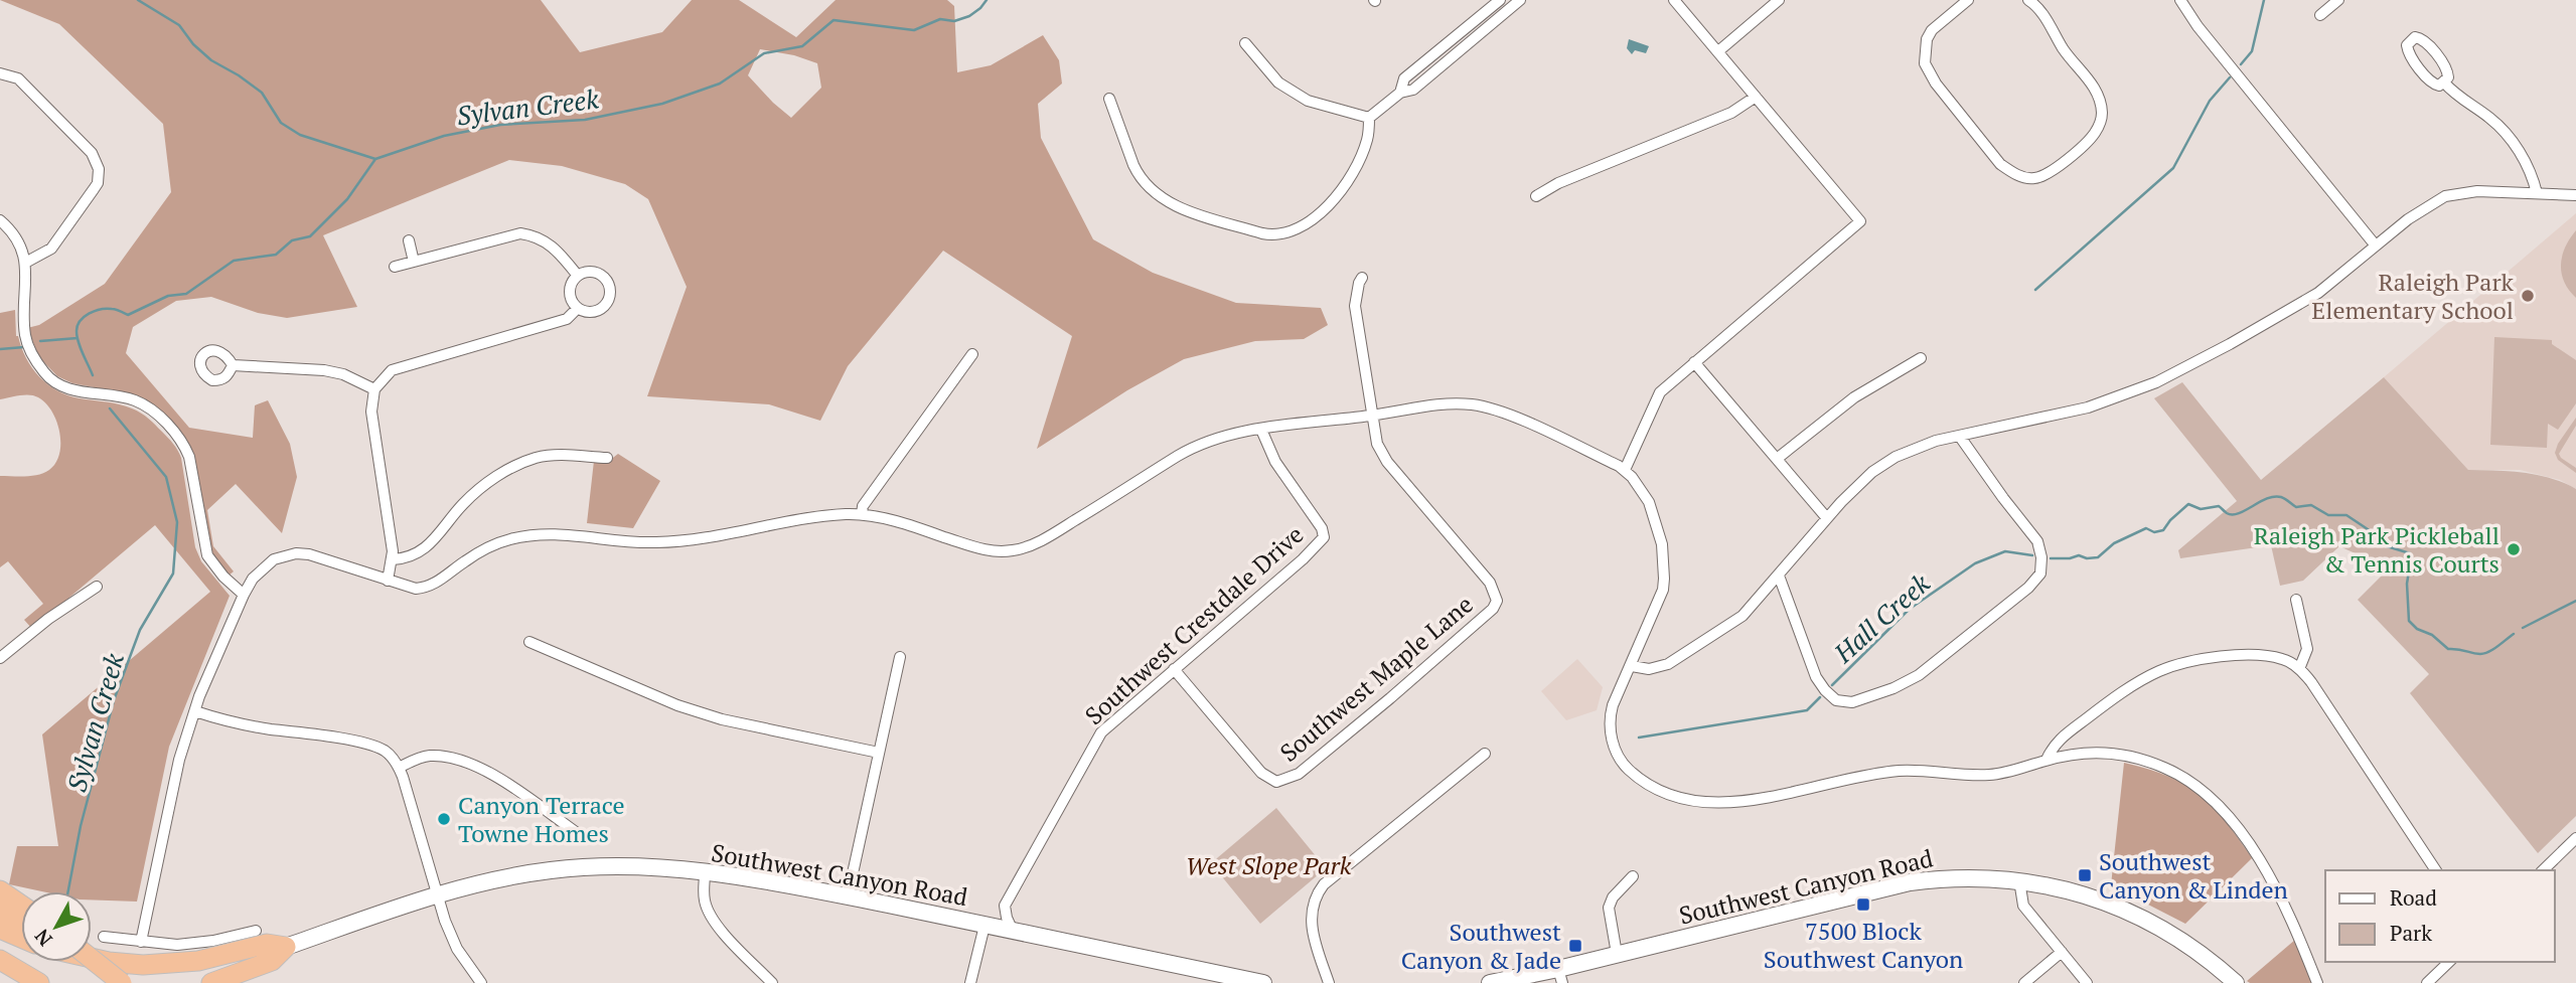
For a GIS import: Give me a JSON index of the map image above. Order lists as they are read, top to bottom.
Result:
{
  "streets": {
    "main road": ["Southwest Canyon Road"],
    "street": ["Southwest Crestdale Drive", "Southwest Maple Lane"]
  },
  "crossings": [
    ["Southwest Crestdale Drive", "Southwest Maple Lane"],
    ["Southwest Crestdale Drive", "Southwest Canyon Road"]
  ],
  "water": ["Sylvan Creek", "Hall Creek"],
  "parks": ["West Slope Park"],
  "places": {
    "other": ["Raleigh Park Elementary School", "Raleigh Park Pickleball & Tennis Courts", "Canyon Terrace Towne Homes"],
    "transit": ["Southwest Canyon & Linden", "7500 Block Southwest Canyon", "Southwest Canyon & Jade"]
  },
  "legend": ["Road", "Park"],
  "north": "bottom left"
}
